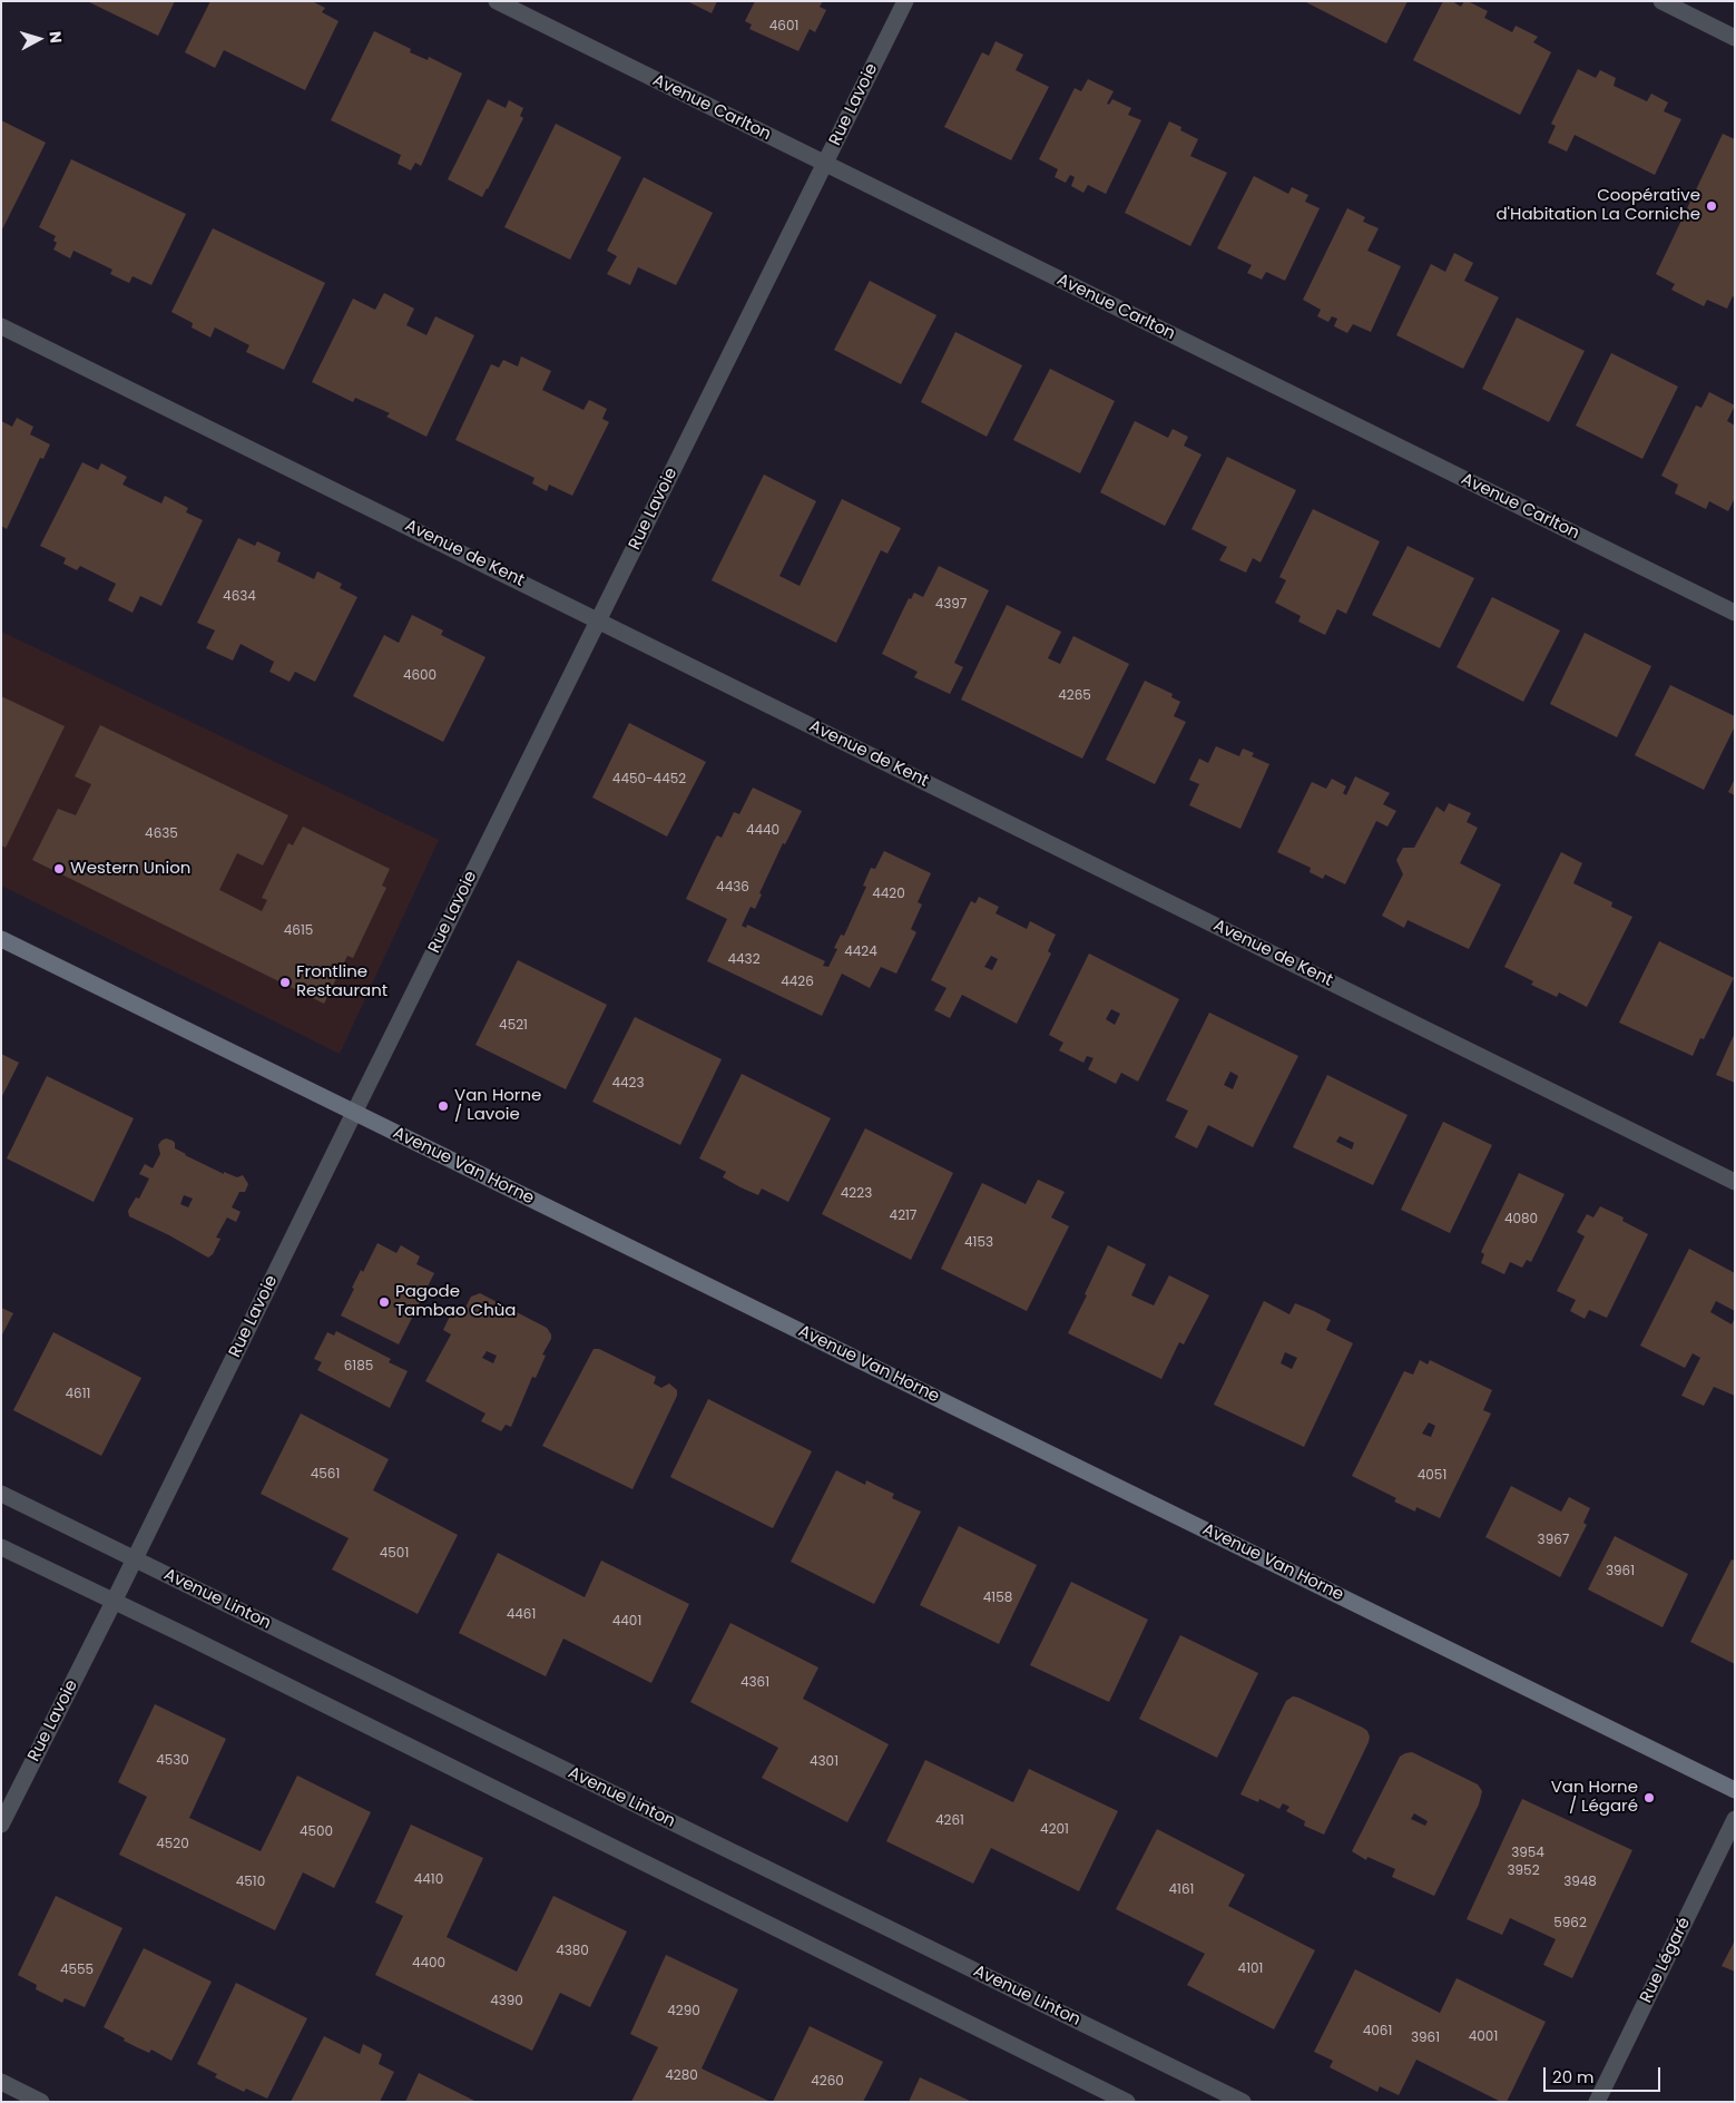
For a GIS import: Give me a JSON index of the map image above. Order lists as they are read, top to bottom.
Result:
{
  "streets": {
    "main road": ["Avenue Van Horne"],
    "street": [
      "Rue Lavoie",
      "Avenue Carlton",
      "Avenue de Kent",
      "Avenue Linton",
      "Rue Légaré"
    ]
  },
  "crossings": [
    ["Rue Lavoie", "Avenue Carlton"],
    ["Rue Lavoie", "Avenue de Kent"],
    ["Rue Lavoie", "Avenue Van Horne"],
    ["Rue Lavoie", "Avenue Linton"]
  ],
  "places": [
    "Coopérative d'Habitation La Corniche",
    "Western Union",
    "Frontline Restaurant",
    "Van Horne / Lavoie",
    "Pagode Tambao Chùa",
    "Van Horne / Légaré"
  ],
  "house_numbers": [
    "4601",
    "4634",
    "4397",
    "4600",
    "4265",
    "4450-4452",
    "4440",
    "4635",
    "4436",
    "4420",
    "4615",
    "4424",
    "4432",
    "4426",
    "4521",
    "4423",
    "4223",
    "4217",
    "4080",
    "4153",
    "6185",
    "4611",
    "4561",
    "4051",
    "3967",
    "4501",
    "3961",
    "4158",
    "4461",
    "4401",
    "4361",
    "4530",
    "4301",
    "4261",
    "4201",
    "4500",
    "4520",
    "3954",
    "3952",
    "4410",
    "4510",
    "3948",
    "4161",
    "5962",
    "4380",
    "4400",
    "4101",
    "4555",
    "4390",
    "4290",
    "4061",
    "4001",
    "3961",
    "4280",
    "4260"
  ],
  "scale_bar": "20 m",
  "north": "right"
}
